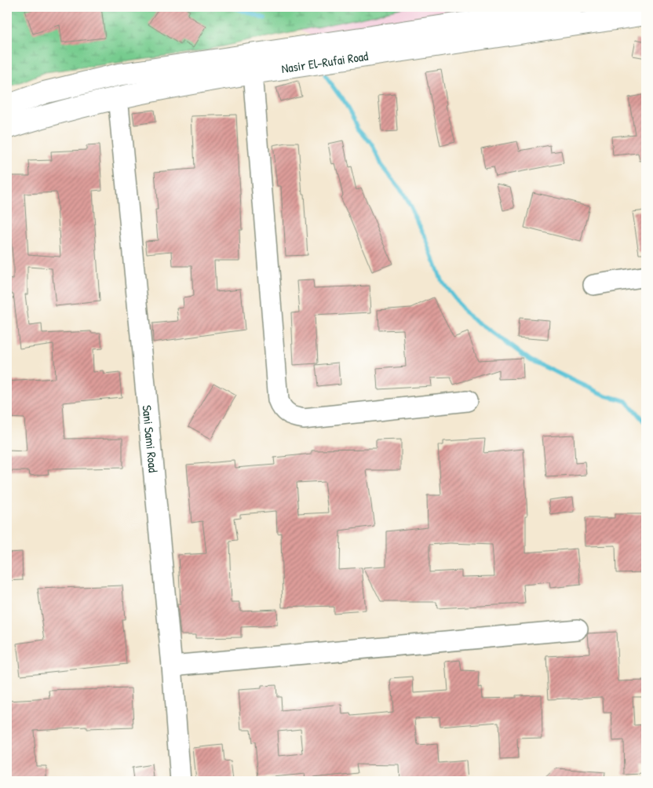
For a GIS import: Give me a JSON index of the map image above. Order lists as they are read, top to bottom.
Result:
{
  "streets": {
    "main road": ["Nasir El-Rufai Road"],
    "street": ["Sani Sami Road"]
  },
  "crossings": [
    ["Nasir El-Rufai Road", "Sani Sami Road"]
  ]
}
